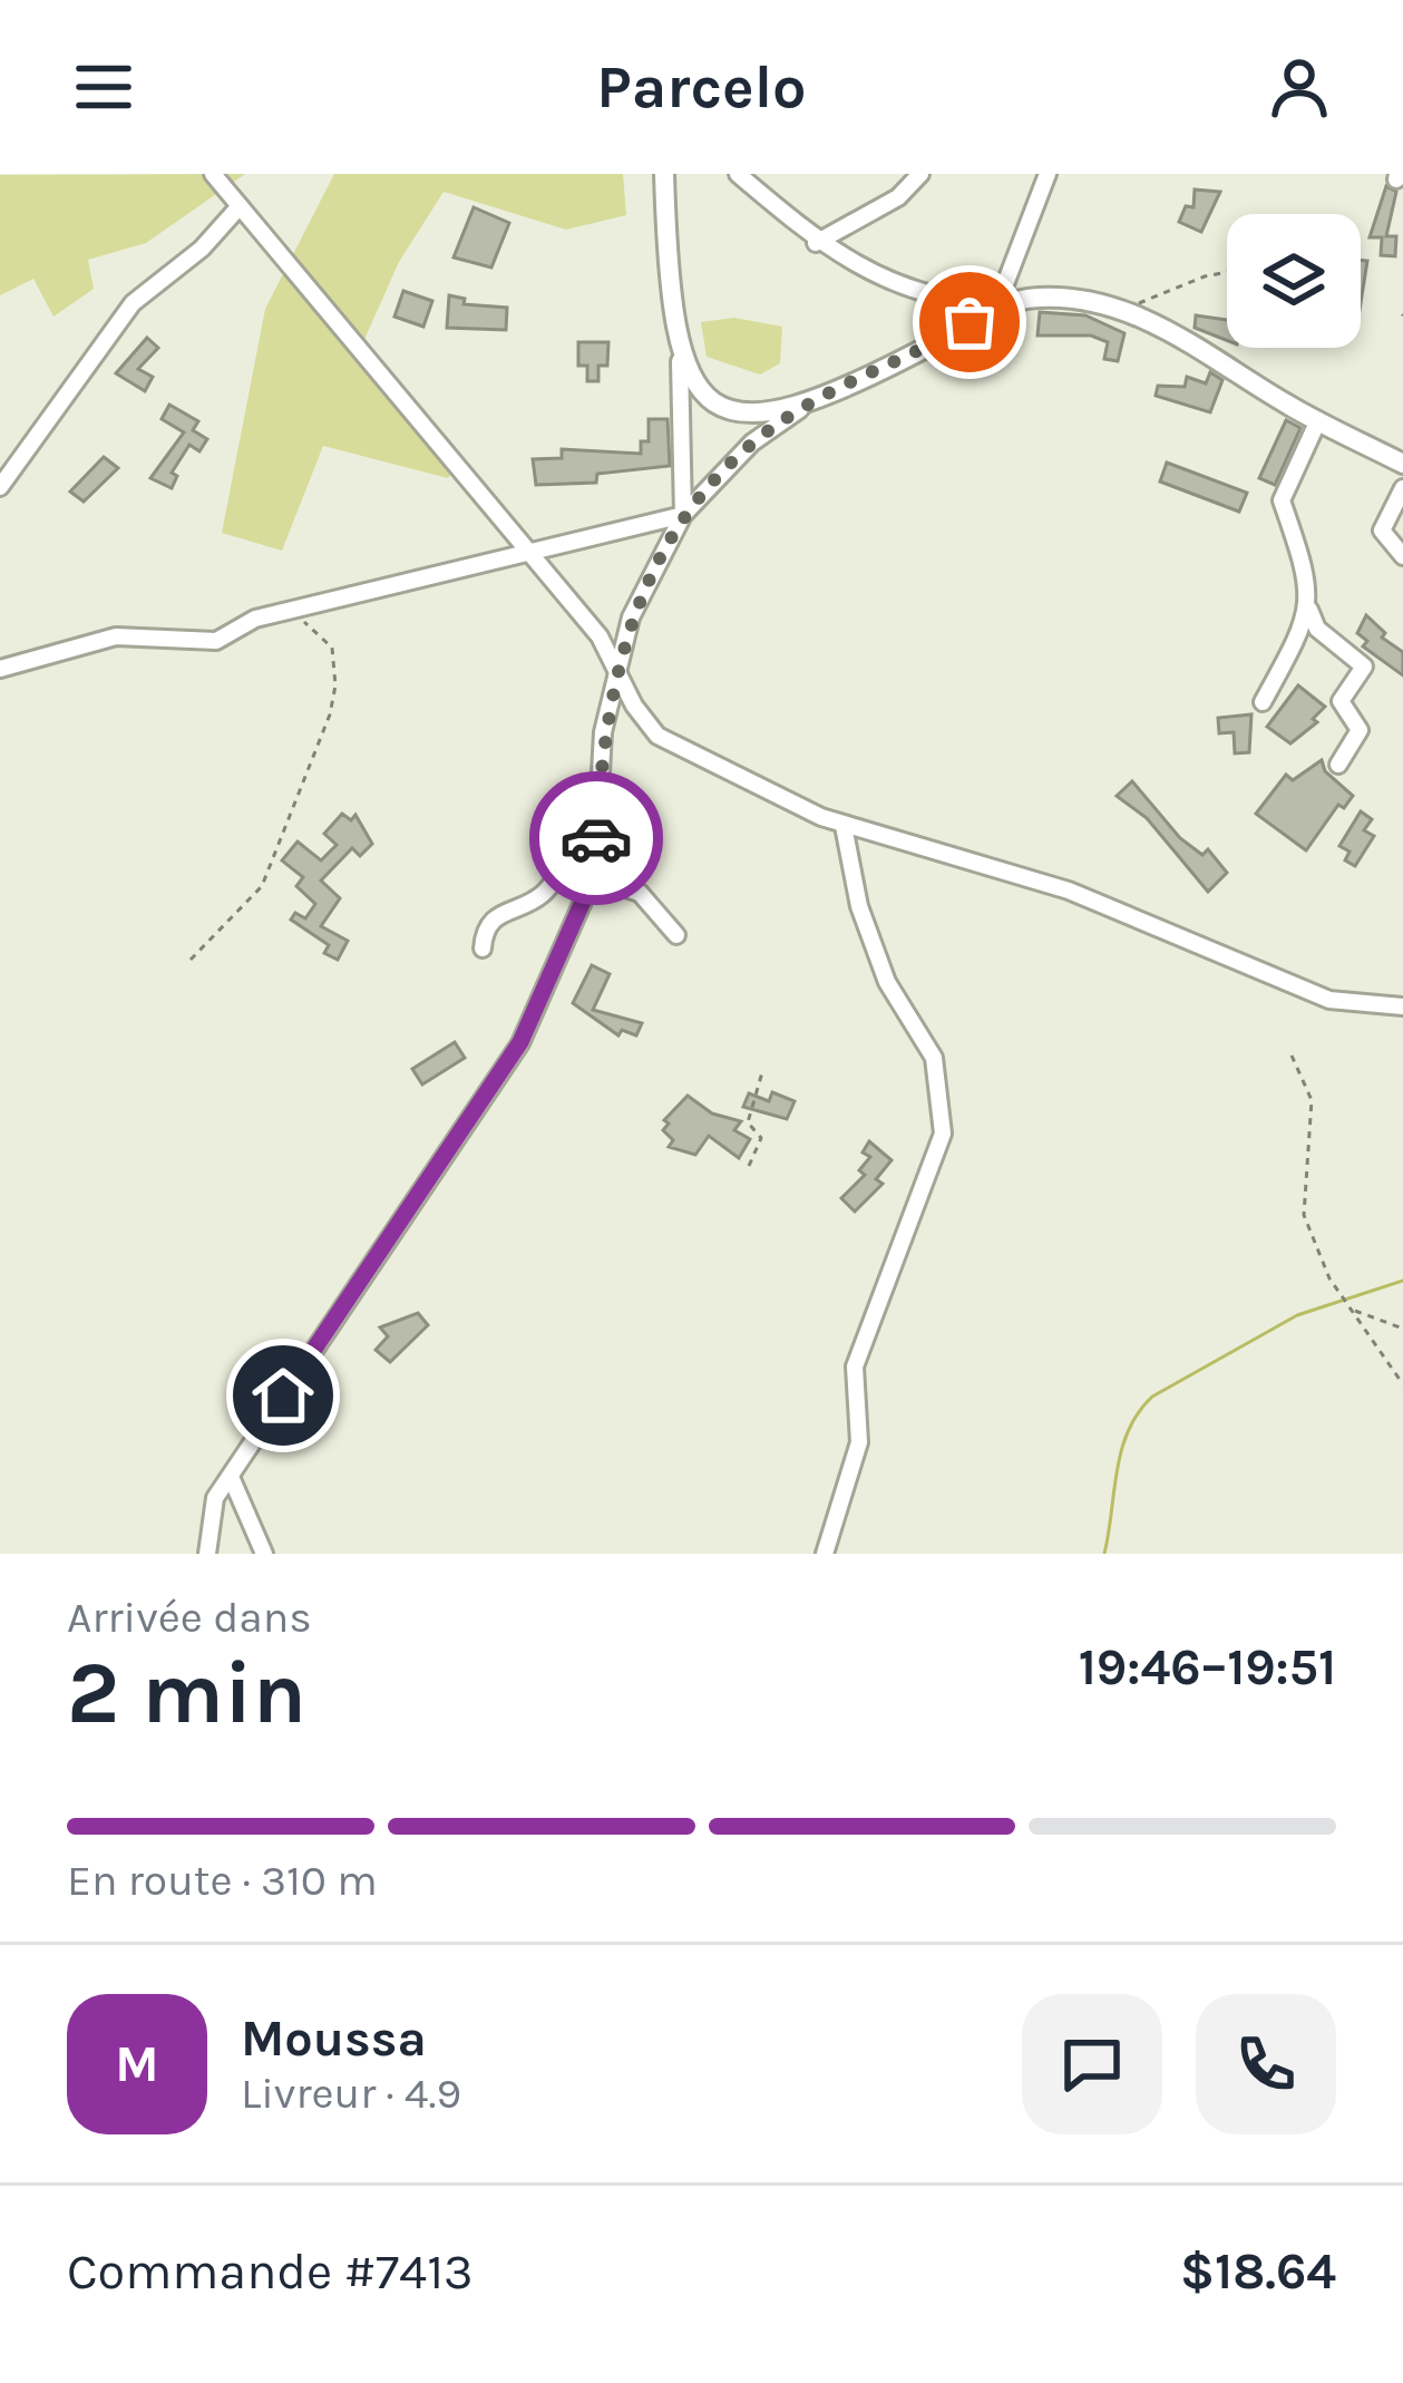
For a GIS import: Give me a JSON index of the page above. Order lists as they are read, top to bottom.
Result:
{
  "page": {
    "header": "Parcelo",
    "heading": ["2 min", "Arrivée dans", "19:46–19:51"],
    "panel": [
      "Moussa",
      "Livreur · 4.9",
      "Commande #7413",
      "$18.64"
    ],
    "bar": "En route · 310 m",
    "round": "M"
  }
}
